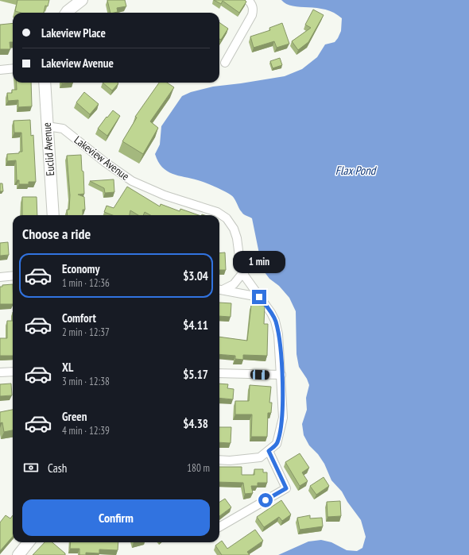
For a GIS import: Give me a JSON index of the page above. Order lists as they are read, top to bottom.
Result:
{
  "streets": {
    "street": ["Euclid Avenue", "Lakeview Avenue"]
  },
  "crossings": [
    ["Euclid Avenue", "Lakeview Avenue"]
  ],
  "water": ["Flax Pond"],
  "page": {
    "banner": ["Lakeview Place", "Lakeview Avenue"],
    "heading": "Choose a ride",
    "bubble": "1 min",
    "list": [
      {
        "name": "Economy",
        "note": "1 min · 12:36",
        "value": "$3.04"
      },
      {
        "name": "Comfort",
        "note": "2 min · 12:37",
        "value": "$4.11"
      },
      {
        "name": "XL",
        "note": "3 min · 12:38",
        "value": "$5.17"
      },
      {
        "name": "Green",
        "note": "4 min · 12:39",
        "value": "$4.38"
      }
    ],
    "pay": ["Cash", "180 m"],
    "buttons": "Confirm"
  }
}
